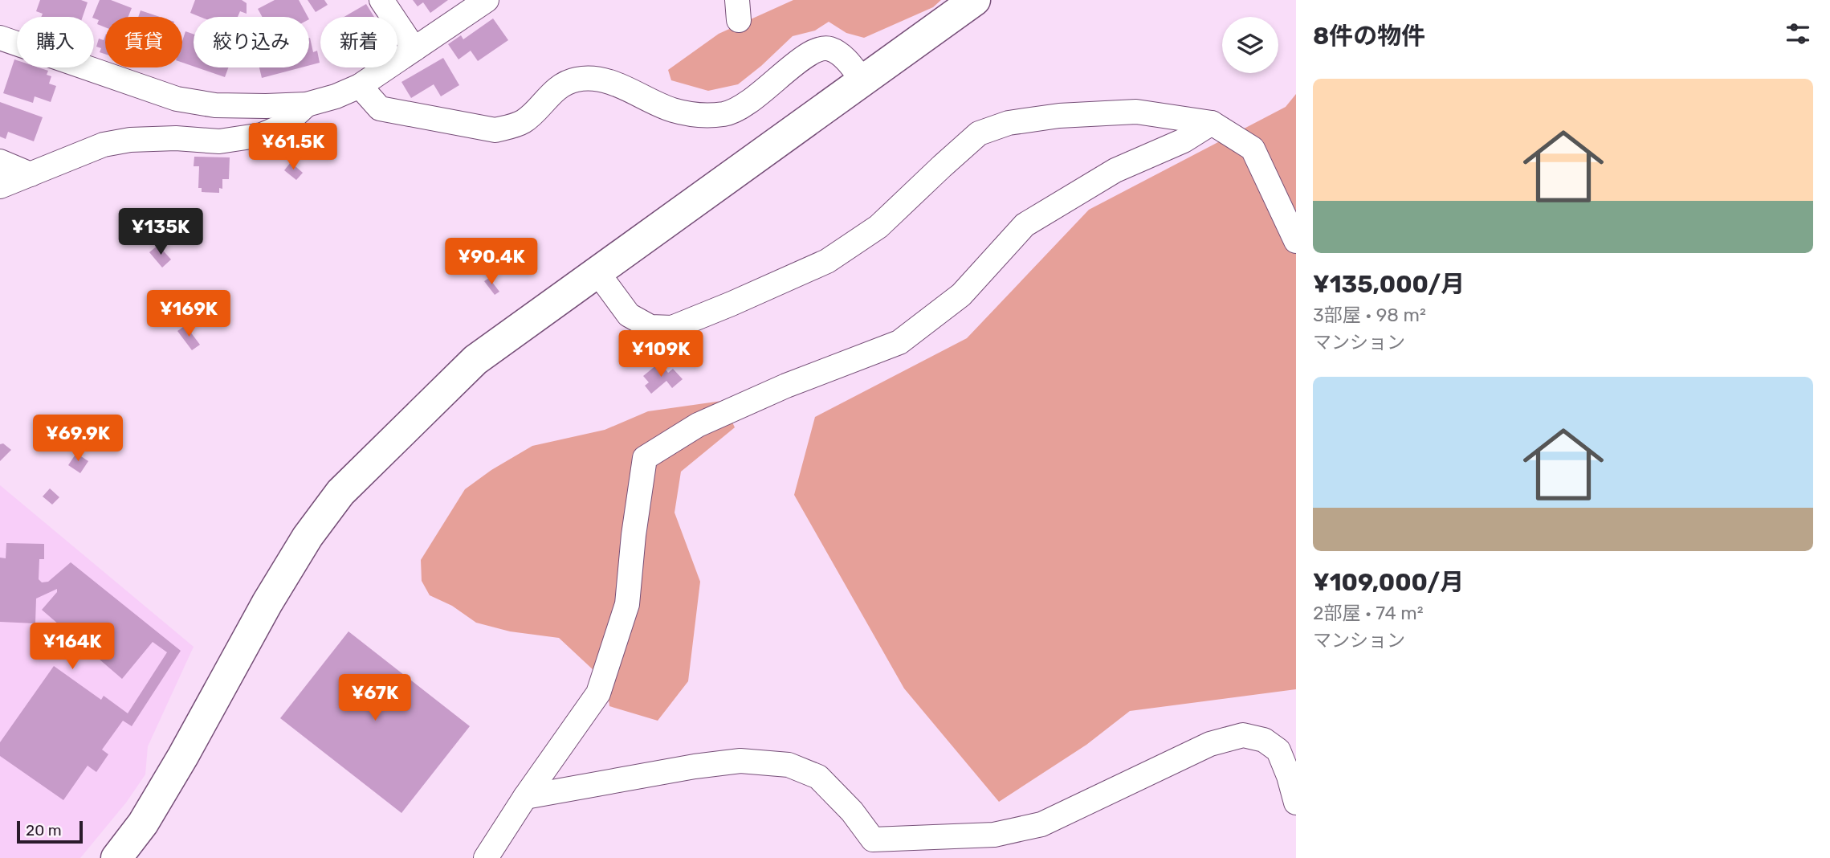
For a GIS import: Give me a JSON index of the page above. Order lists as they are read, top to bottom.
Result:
{
  "scale_bar": "20 m",
  "page": {
    "heading": "8件の物件",
    "chip": [
      "購入",
      "賃貸",
      "絞り込み",
      "新着"
    ],
    "list": [
      {
        "name": "¥135,000/月",
        "note": "3部屋 · 98 m² · マンション"
      },
      {
        "name": "¥109,000/月",
        "note": "2部屋 · 74 m² · マンション"
      }
    ],
    "price": [
      "¥61.5K",
      "¥135K",
      "¥90.4K",
      "¥169K",
      "¥109K",
      "¥69.9K",
      "¥164K",
      "¥67K"
    ],
    "scale": "20 m"
  }
}
